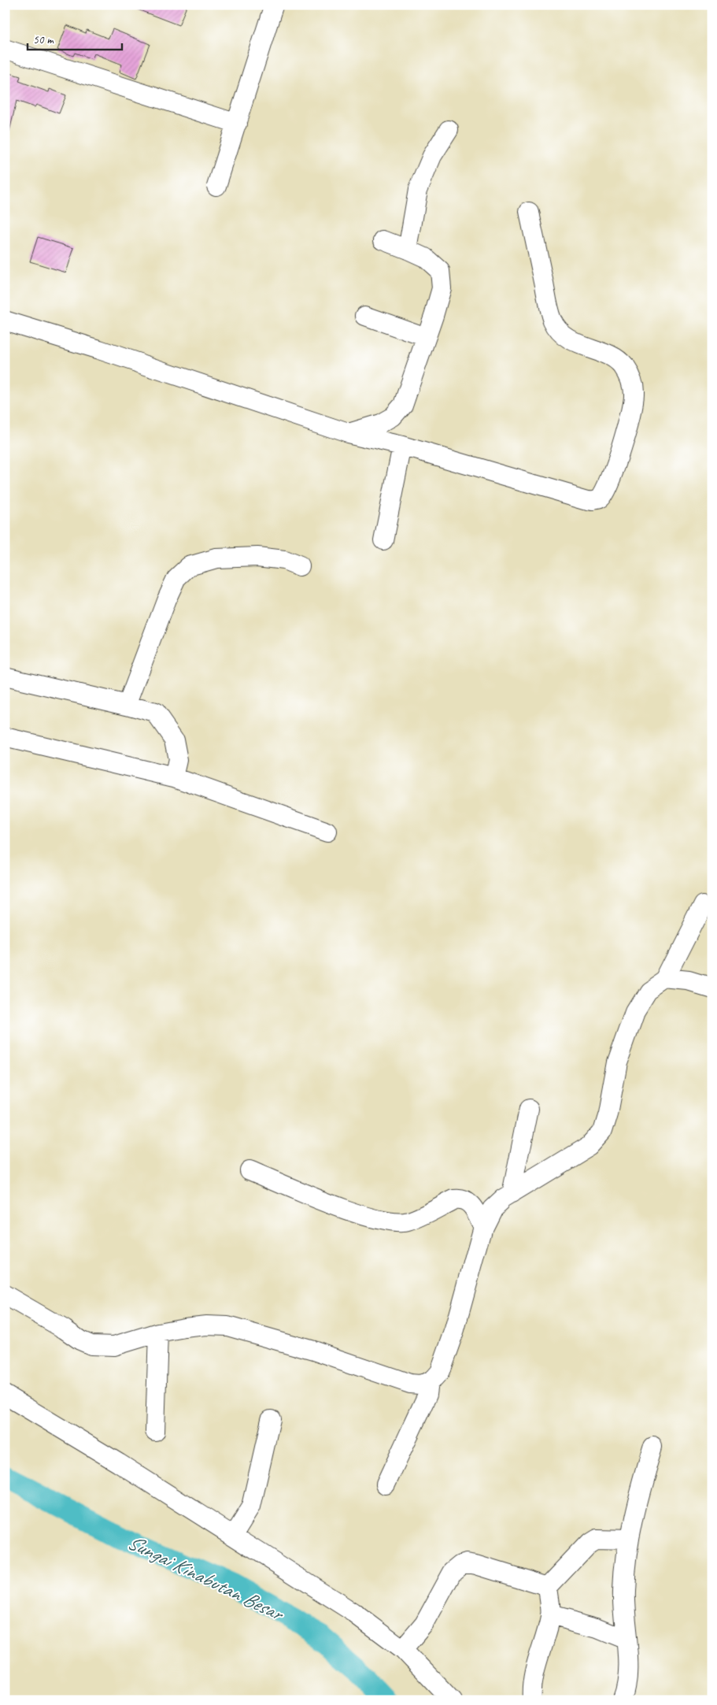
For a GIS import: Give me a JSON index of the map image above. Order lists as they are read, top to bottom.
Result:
{
  "water": ["Sungai Kinabutan Besar"],
  "scale_bar": "50 m"
}
